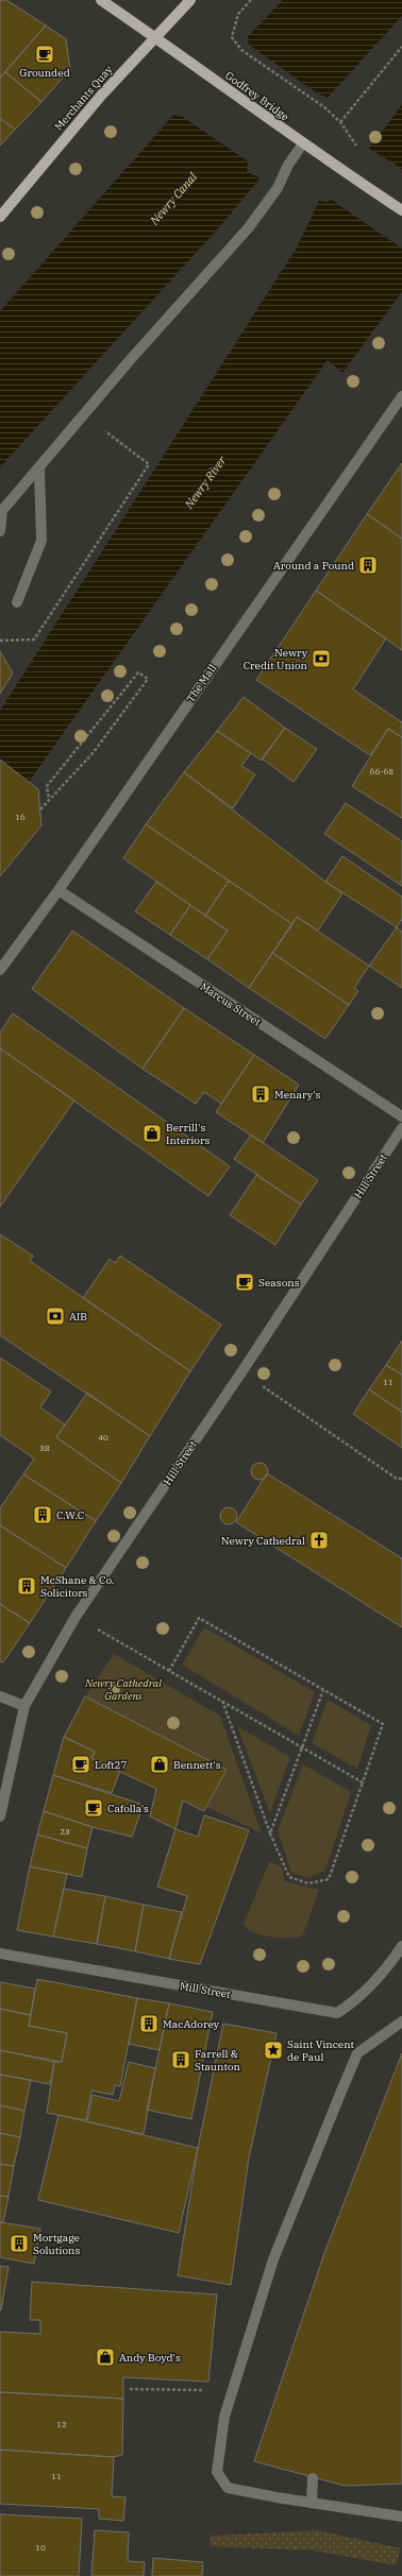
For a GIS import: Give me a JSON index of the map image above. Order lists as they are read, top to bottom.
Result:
{
  "streets": {
    "main road": ["Godfrey Bridge", "Merchants Quay"],
    "street": [
      "The Mall",
      "Marcus Street",
      "Hill Street",
      "Mill Street"
    ]
  },
  "crossings": [
    ["Godfrey Bridge", "Merchants Quay"],
    ["The Mall", "Marcus Street"]
  ],
  "water": ["Newry Canal", "Newry River"],
  "parks": ["Newry Cathedral Gardens"],
  "places": {
    "cafe": [
      "Grounded",
      "Seasons",
      "Loft27",
      "Cafolla's"
    ],
    "building": [
      "Around a Pound",
      "Menary's",
      "C.W.C",
      "McShane & Co. Solicitors",
      "MacAdorey",
      "Farrell & Staunton",
      "Mortgage Solutions"
    ],
    "bank": ["Newry Credit Union", "AIB"],
    "shop": ["Berrill's Interiors", "Bennett's", "Andy Boyd's"],
    "church": ["Newry Cathedral"],
    "place": ["Saint Vincent de Paul"]
  },
  "house_numbers": [
    "66-68",
    "16",
    "11",
    "40",
    "38",
    "23",
    "12",
    "11",
    "10"
  ]
}
